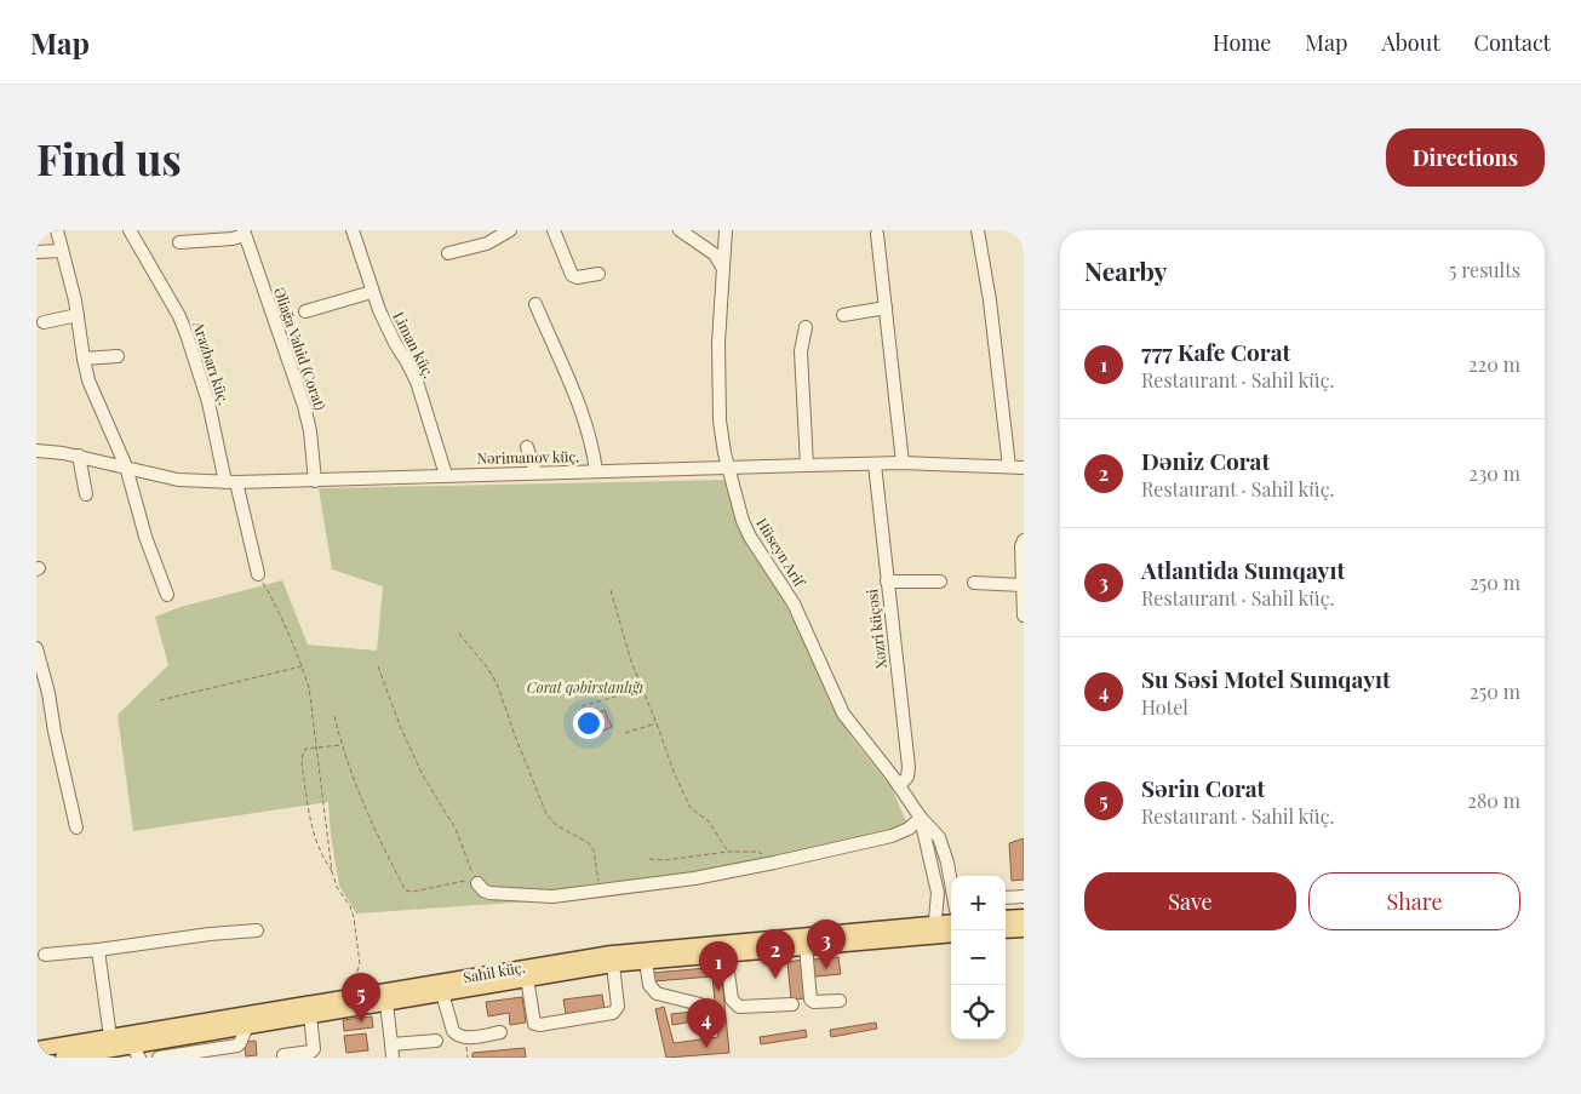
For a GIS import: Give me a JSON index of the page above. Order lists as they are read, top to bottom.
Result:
{
  "streets": {
    "main road": ["Sahil küç."],
    "street": [
      "Liman küç.",
      "Əliağa Vahid (Corat)",
      "Arazbarı küç.",
      "Nərimanov küç.",
      "Hüseyn Arif",
      "Xəzri küçəsi"
    ]
  },
  "crossings": [
    ["Liman küç.", "Nərimanov küç."],
    ["Əliağa Vahid (Corat)", "Nərimanov küç."],
    ["Arazbarı küç.", "Nərimanov küç."],
    ["Nərimanov küç.", "Hüseyn Arif"],
    ["Nərimanov küç.", "Xəzri küçəsi"],
    ["Hüseyn Arif", "Xəzri küçəsi"]
  ],
  "parks": ["Corat qəbirstanlığı"],
  "page": {
    "header": "Map",
    "nav": [
      "Home",
      "Map",
      "About",
      "Contact"
    ],
    "buttons": [
      "Directions",
      ["Save", "Share"]
    ],
    "title": "Find us",
    "heading": ["Nearby", "5 results"],
    "list": [
      {
        "mark": "1",
        "name": "777 Kafe Corat",
        "note": "Restaurant · Sahil küç.",
        "value": "220 m"
      },
      {
        "mark": "2",
        "name": "Dəniz Corat",
        "note": "Restaurant · Sahil küç.",
        "value": "230 m"
      },
      {
        "mark": "3",
        "name": "Atlantida Sumqayıt",
        "note": "Restaurant · Sahil küç.",
        "value": "250 m"
      },
      {
        "mark": "4",
        "name": "Su Səsi Motel Sumqayıt",
        "note": "Hotel",
        "value": "250 m"
      },
      {
        "mark": "5",
        "name": "Sərin Corat",
        "note": "Restaurant · Sahil küç.",
        "value": "280 m"
      }
    ],
    "map_buttons": ["+", "−"],
    "pins": [
      "3",
      "2",
      "1",
      "5",
      "4"
    ]
  }
}
